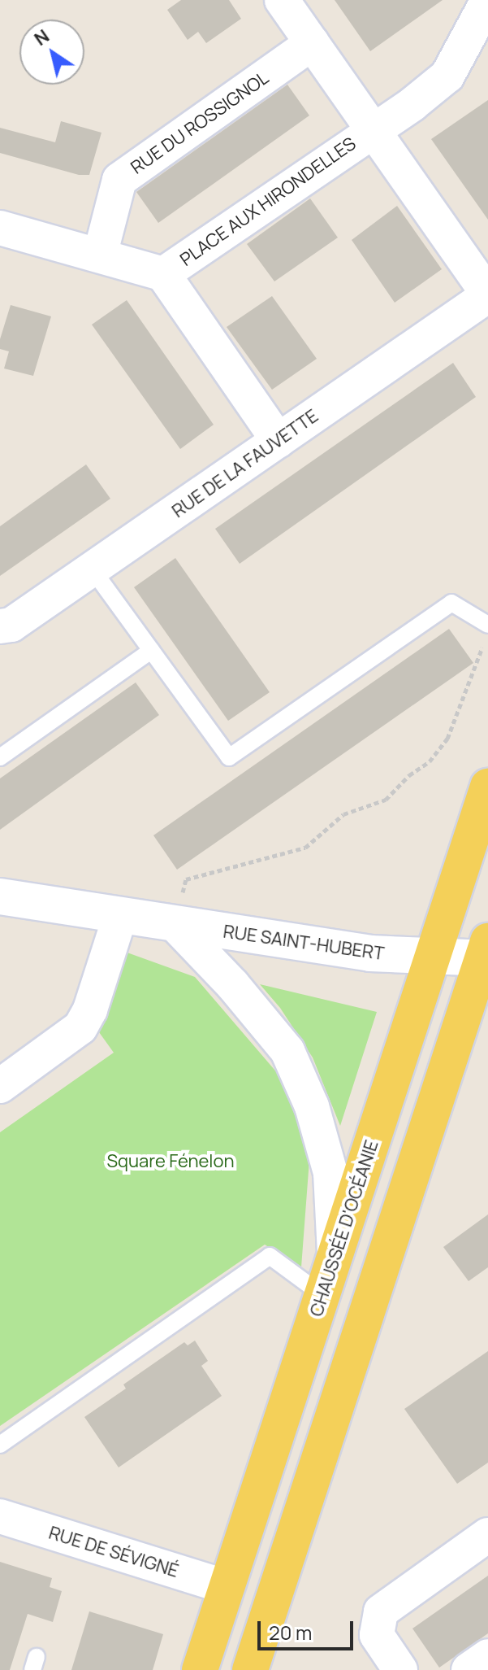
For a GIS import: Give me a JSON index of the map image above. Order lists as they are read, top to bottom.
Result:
{
  "streets": {
    "main road": ["CHAUSSÉE D'OCÉANIE"],
    "street": [
      "RUE DU ROSSIGNOL",
      "PLACE AUX HIRONDELLES",
      "RUE DE LA FAUVETTE",
      "RUE SAINT-HUBERT",
      "RUE DE SÉVIGNÉ"
    ]
  },
  "crossings": [
    ["PLACE AUX HIRONDELLES", "RUE DE LA FAUVETTE"],
    ["RUE SAINT-HUBERT", "CHAUSSÉE D'OCÉANIE"],
    ["CHAUSSÉE D'OCÉANIE", "RUE DE SÉVIGNÉ"]
  ],
  "parks": ["Square Fénelon"],
  "scale_bar": "20 m",
  "north": "top left"
}
